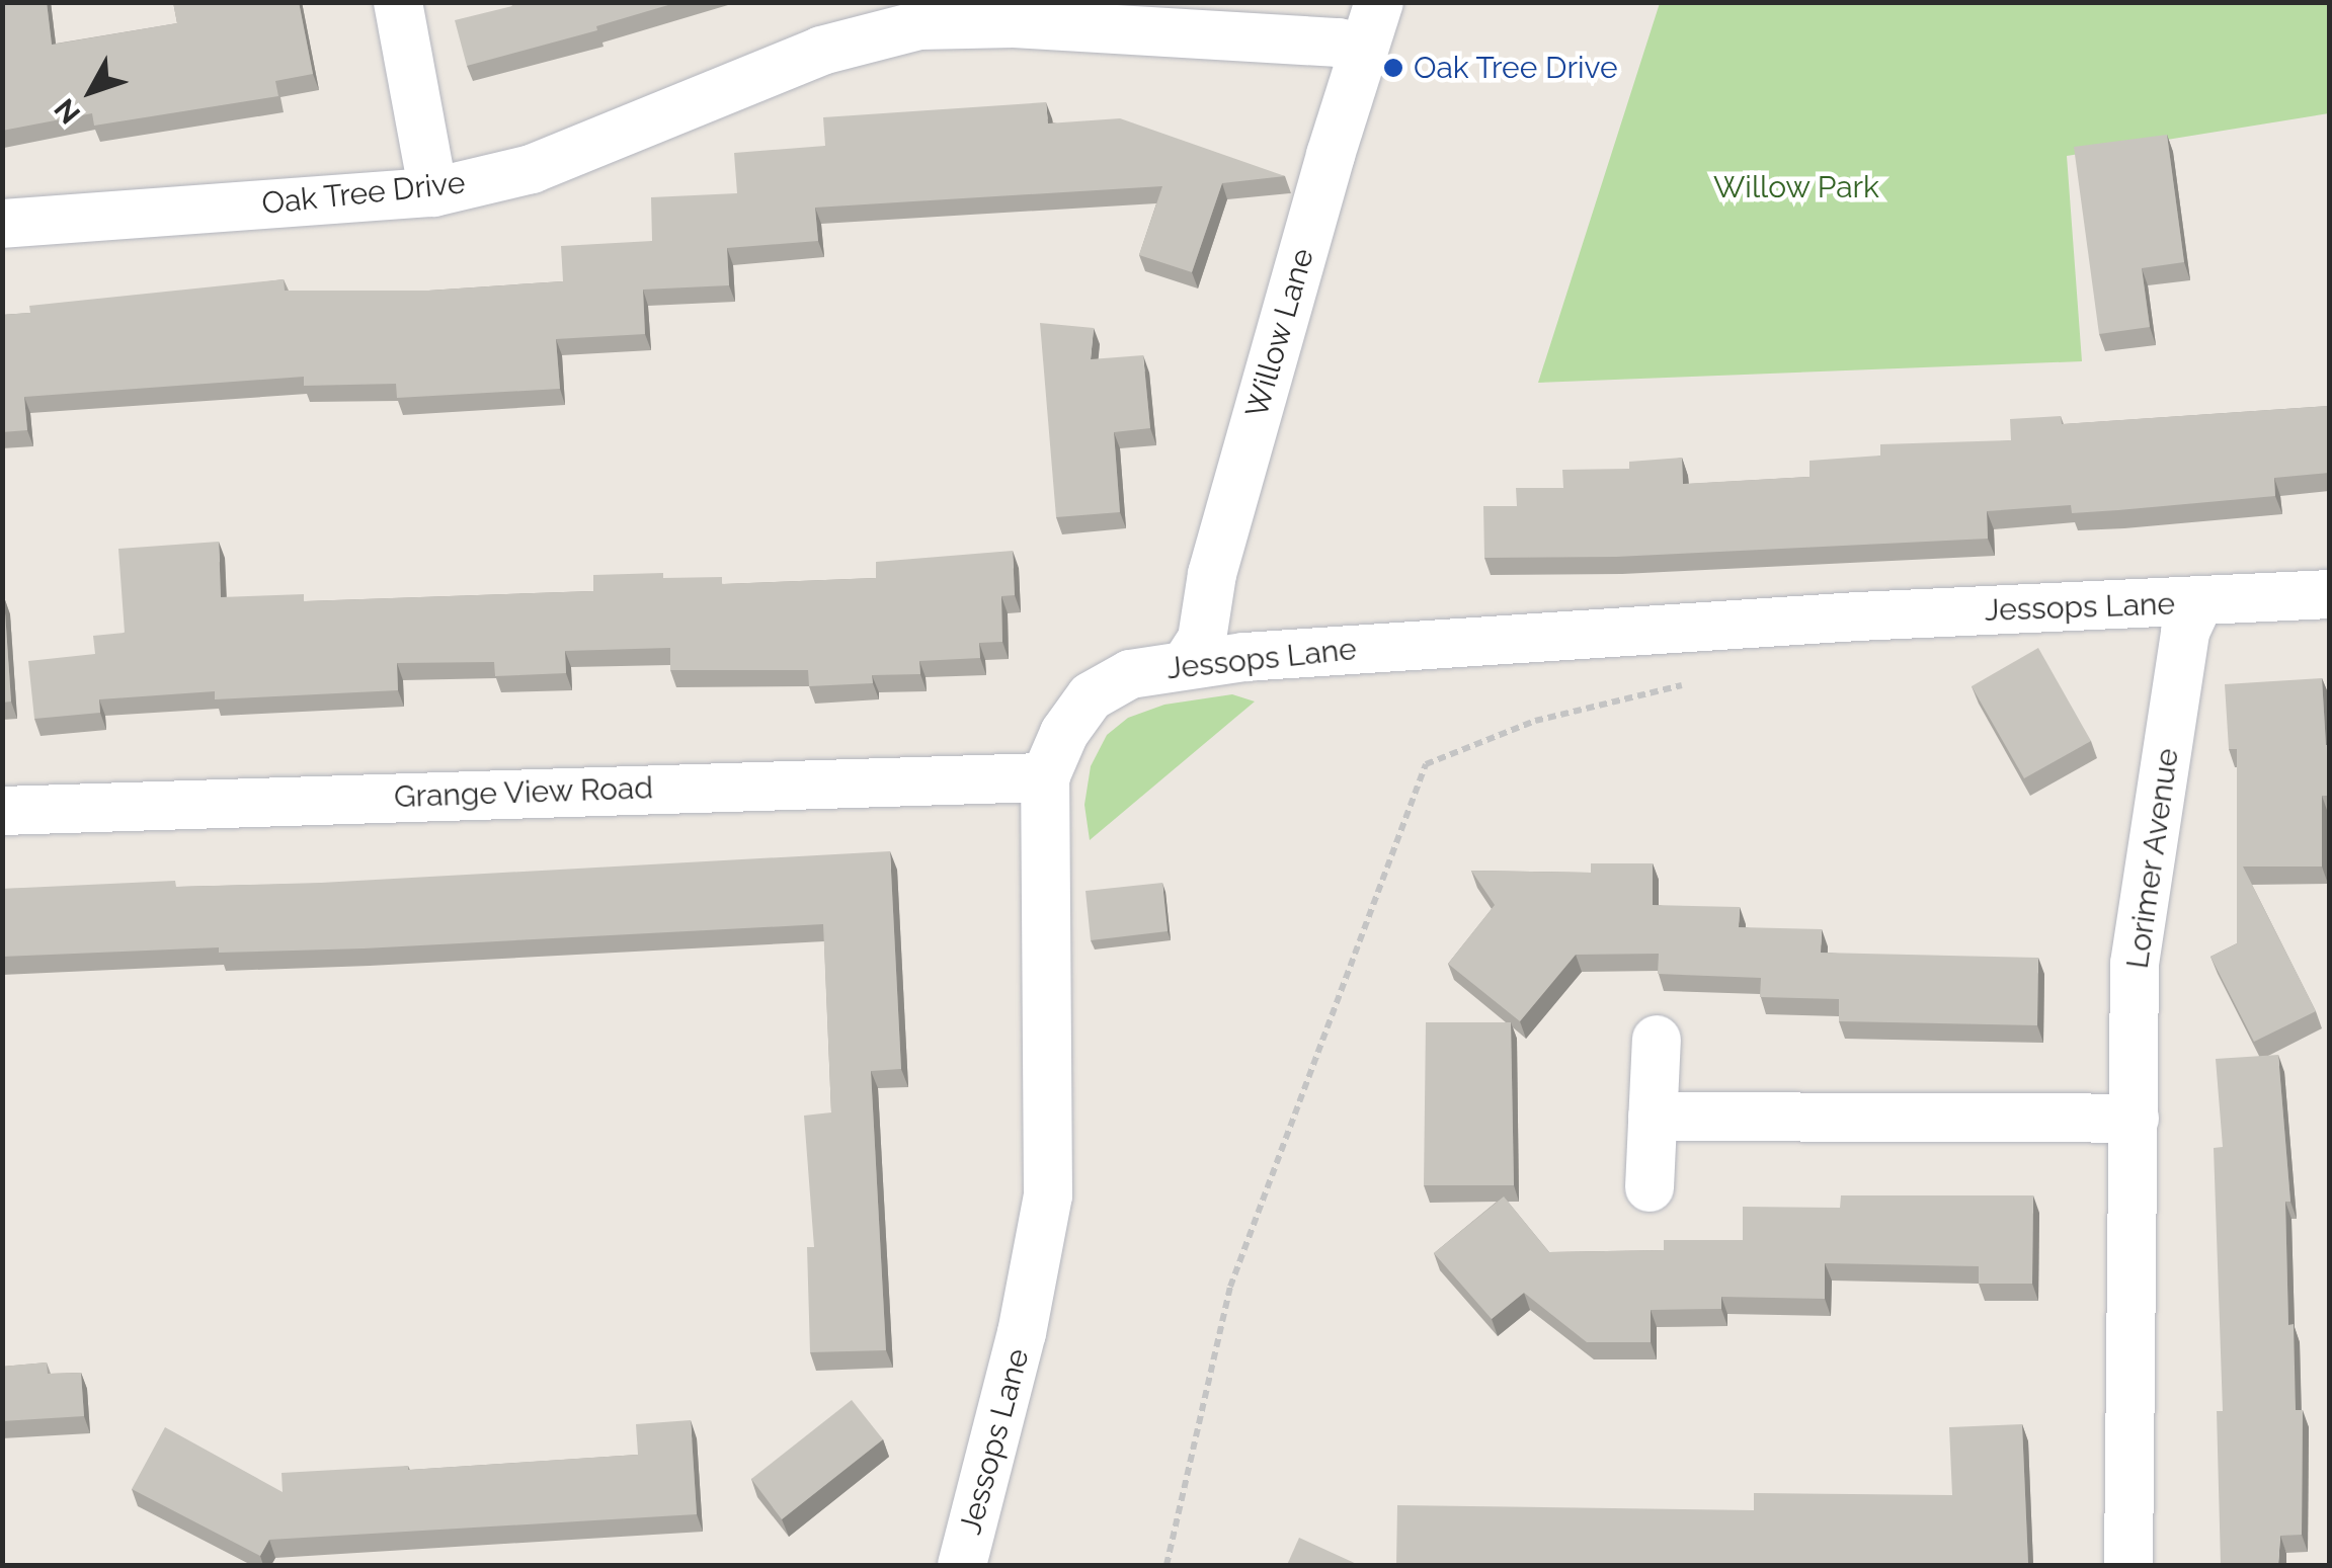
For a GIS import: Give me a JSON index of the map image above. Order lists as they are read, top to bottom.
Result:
{
  "streets": {
    "street": [
      "Oak Tree Drive",
      "Willow Lane",
      "Jessops Lane",
      "Grange View Road",
      "Lorimer Avenue"
    ]
  },
  "crossings": [
    ["Oak Tree Drive", "Willow Lane"],
    ["Willow Lane", "Jessops Lane"],
    ["Jessops Lane", "Grange View Road"],
    ["Jessops Lane", "Lorimer Avenue"]
  ],
  "parks": ["Willow Park"],
  "places": ["Oak Tree Drive"],
  "north": "bottom left"
}
